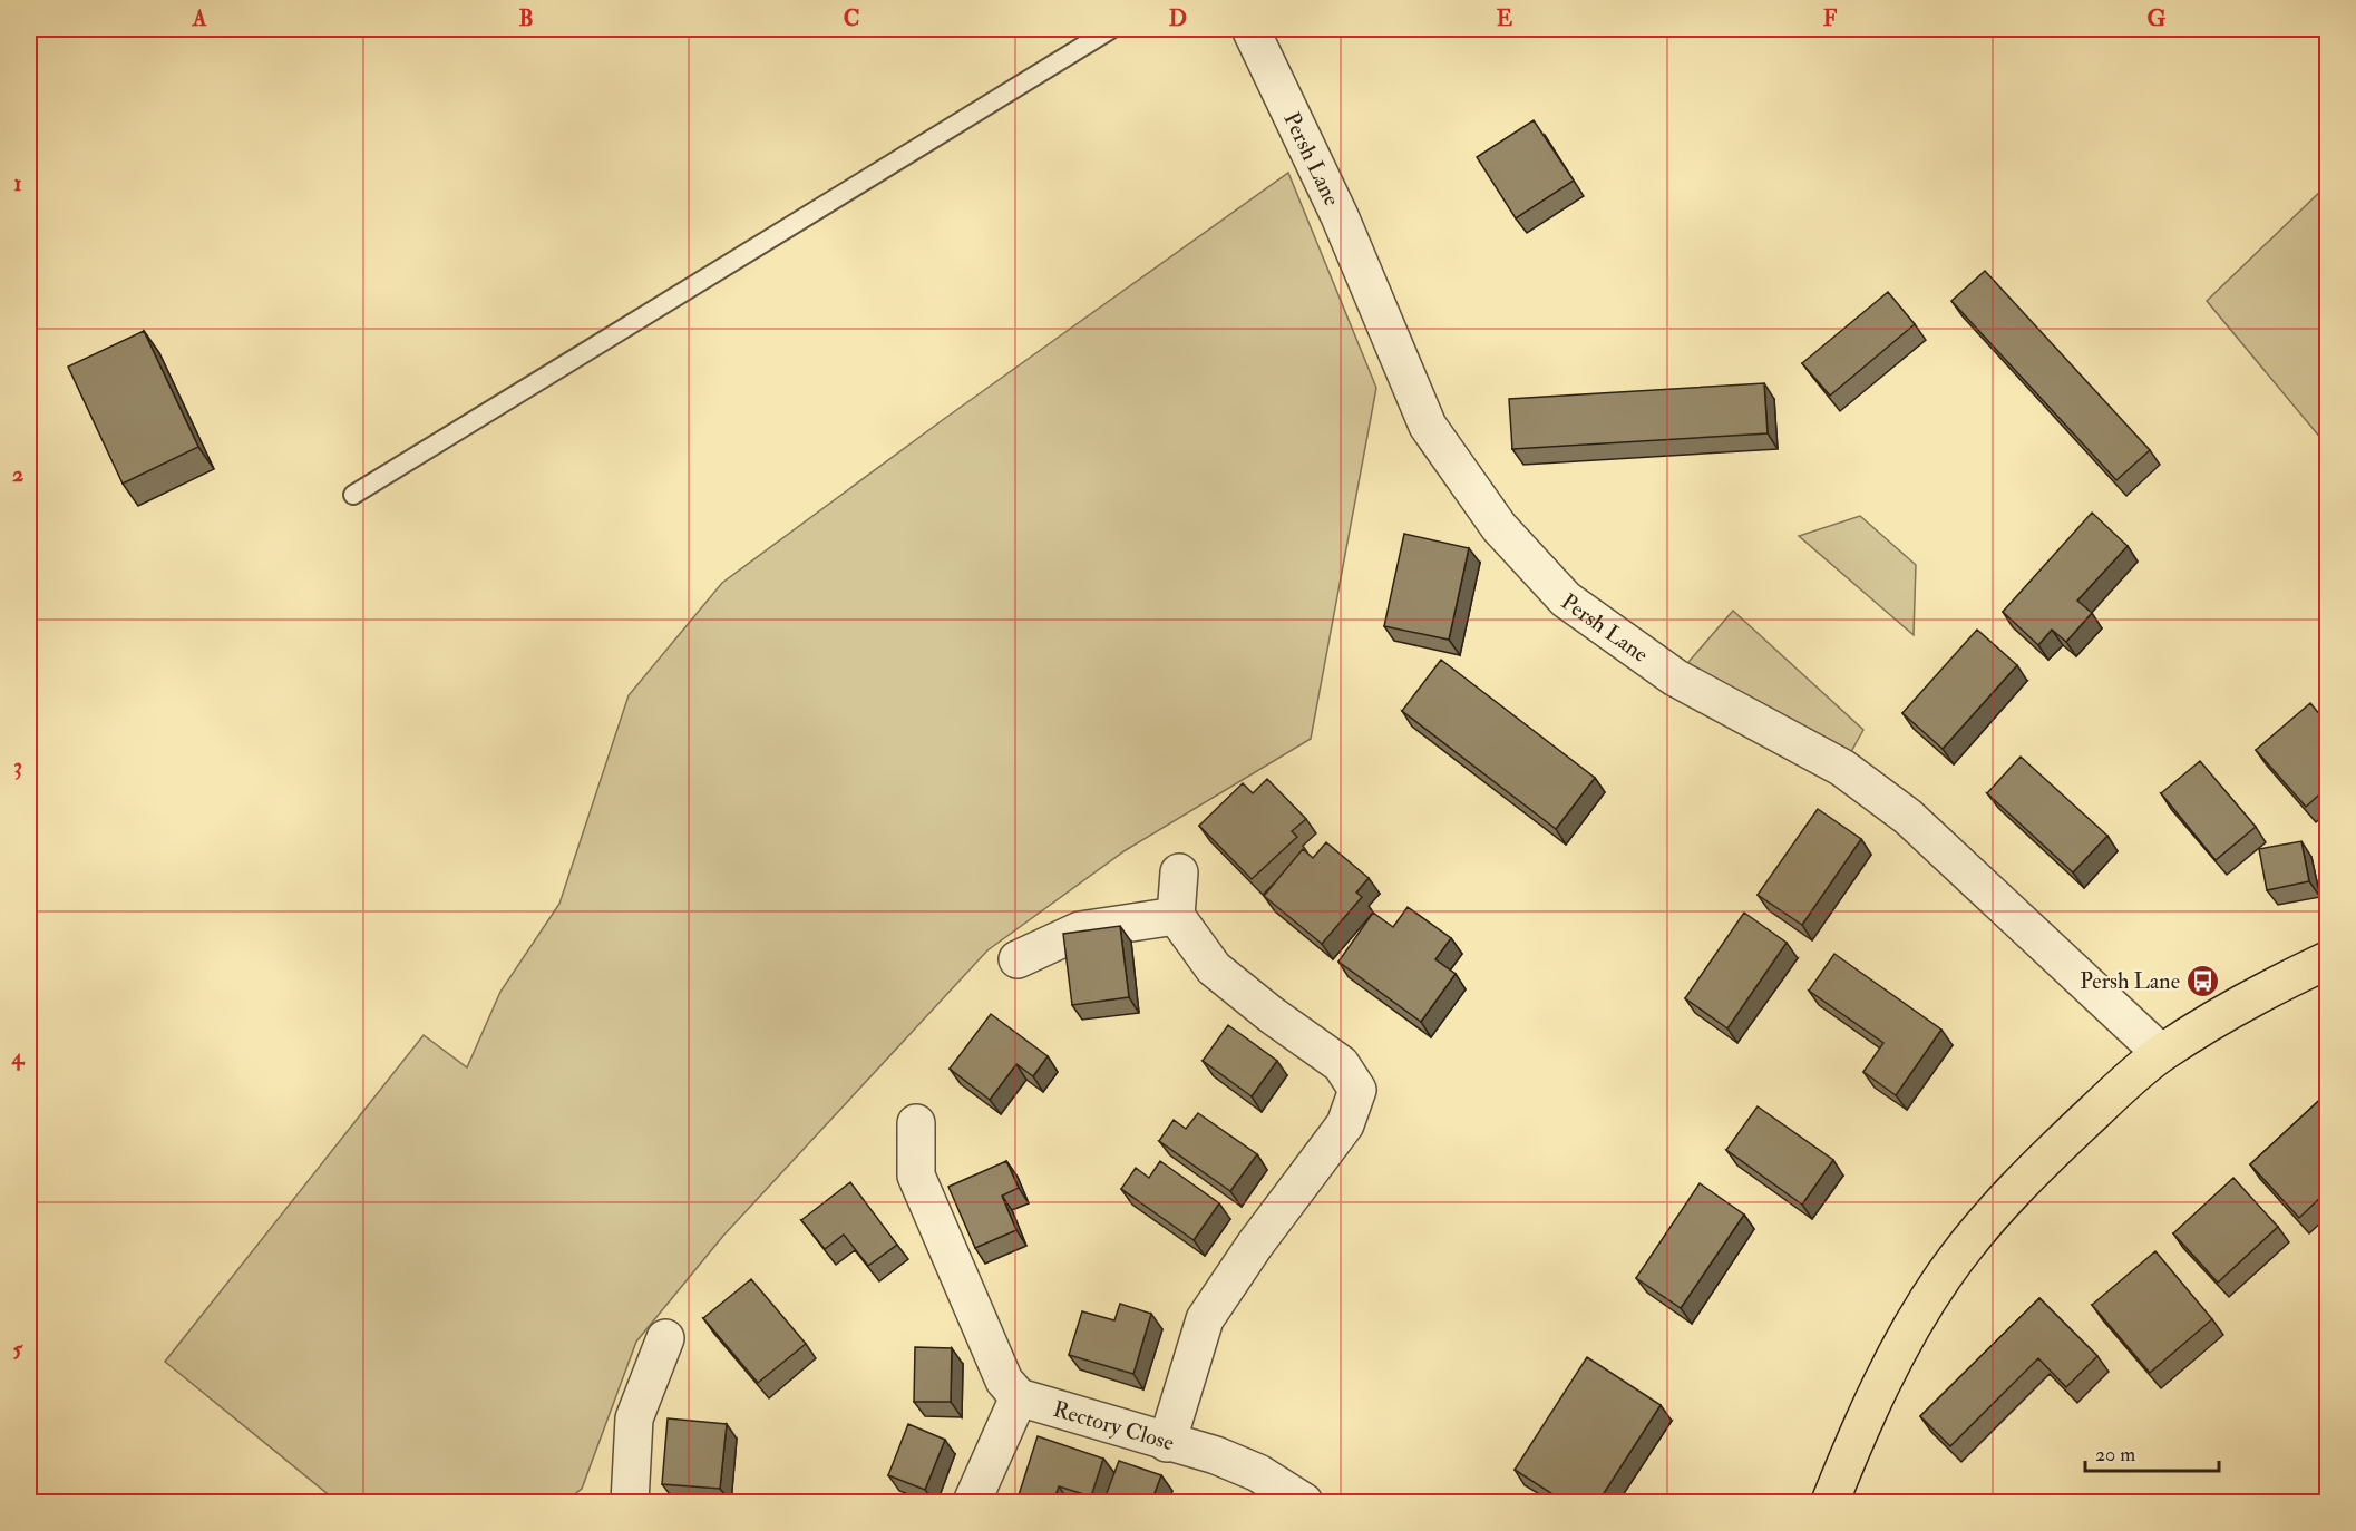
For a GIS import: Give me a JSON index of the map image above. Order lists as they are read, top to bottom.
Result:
{
  "streets": {
    "street": ["Persh Lane", "Rectory Close"]
  },
  "places": {
    "bus stop": ["Persh Lane"]
  },
  "scale_bar": "20 m",
  "grid": {
    "columns": [
      "A",
      "B",
      "C",
      "D",
      "E",
      "F",
      "G"
    ],
    "rows": [
      "1",
      "2",
      "3",
      "4",
      "5"
    ]
  }
}
